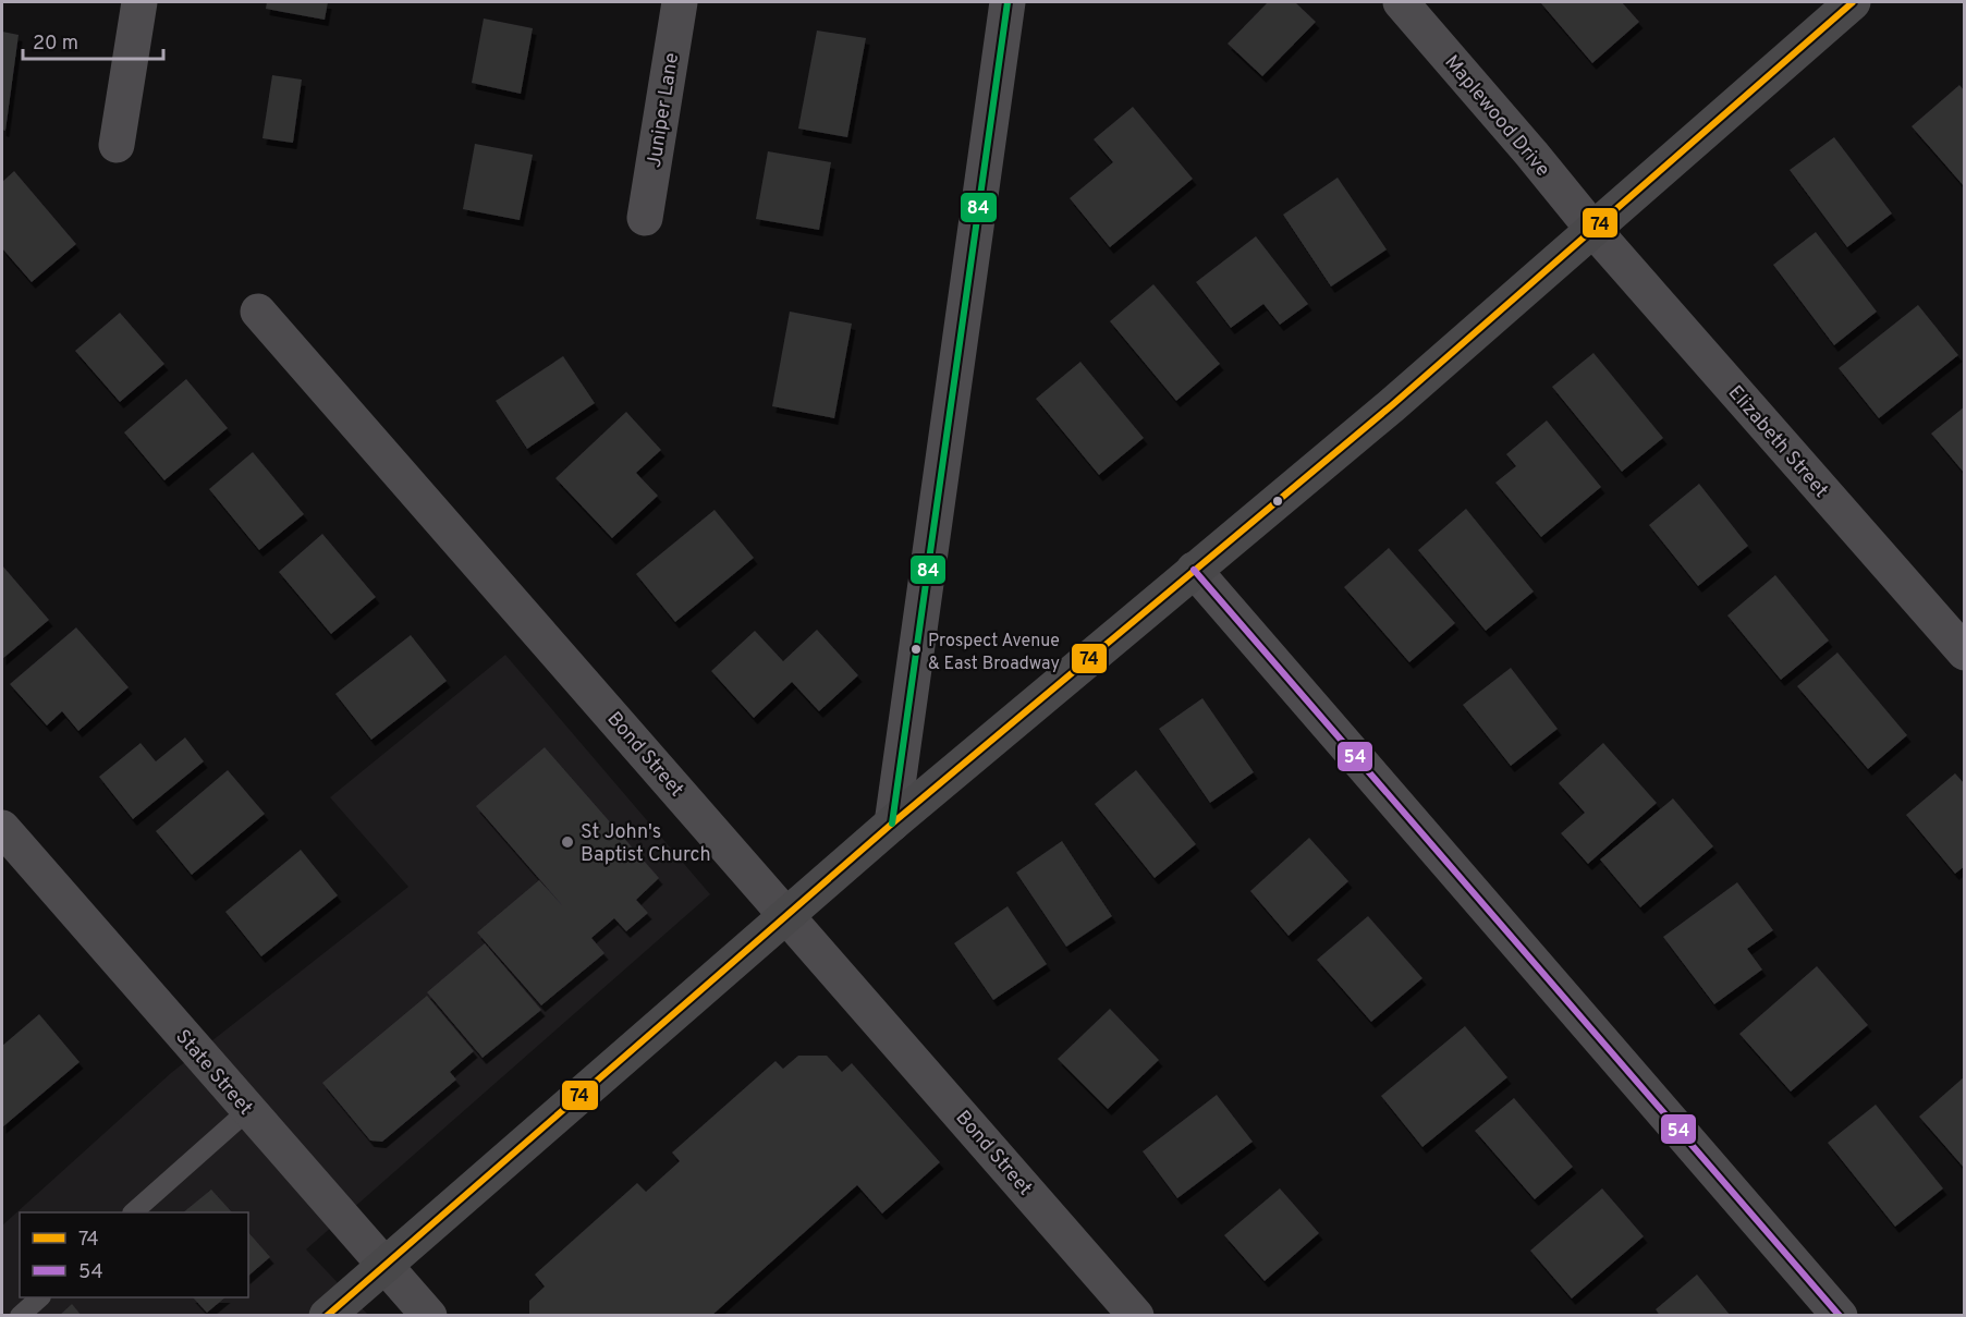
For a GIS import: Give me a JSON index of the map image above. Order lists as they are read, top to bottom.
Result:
{
  "streets": {
    "street": [
      "Juniper Lane",
      "Maplewood Drive",
      "Elizabeth Street",
      "Bond Street",
      "State Street"
    ]
  },
  "crossings": [
    ["Maplewood Drive", "Elizabeth Street"]
  ],
  "places": ["Prospect Avenue & East Broadway", "St John's Baptist Church"],
  "lines": ["transit line 74", "transit line 84", "transit line 54"],
  "legend": ["74", "54"],
  "scale_bar": "20 m"
}
